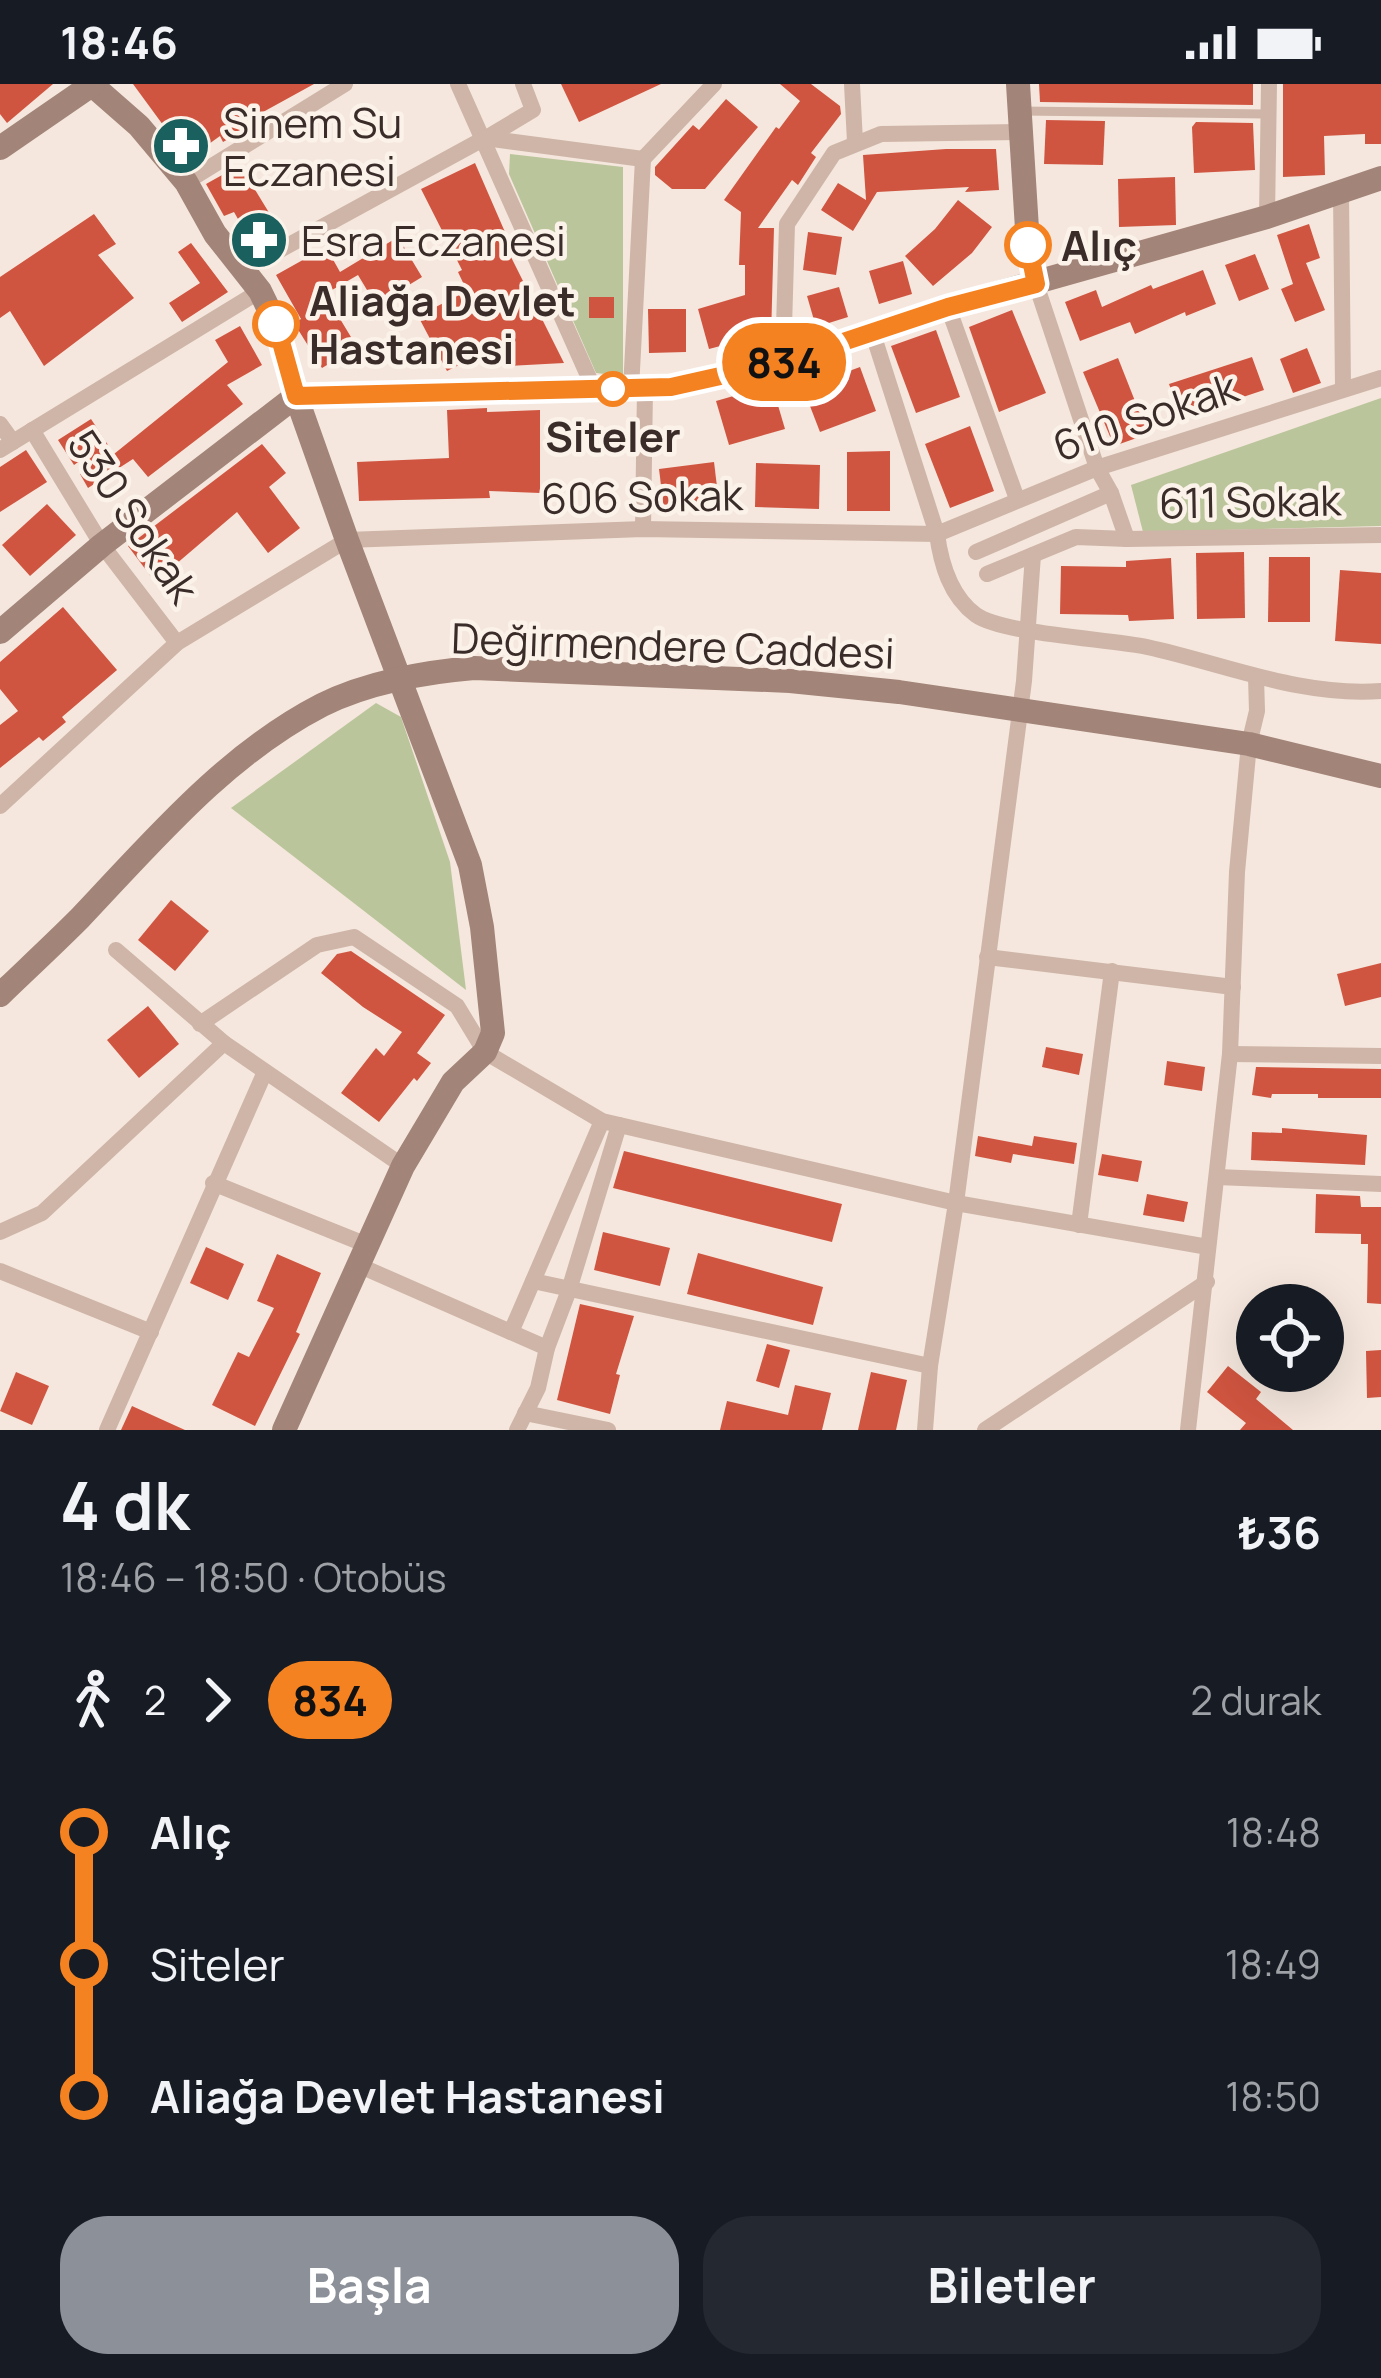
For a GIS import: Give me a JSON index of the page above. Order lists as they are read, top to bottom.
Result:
{
  "streets": {
    "street": [
      "610 Sokak",
      "606 Sokak",
      "611 Sokak",
      "530 Sokak",
      "Değirmendere Caddesi"
    ]
  },
  "crossings": [
    ["610 Sokak", "606 Sokak"],
    ["610 Sokak", "611 Sokak"]
  ],
  "places": {
    "pharmacy": ["Sinem Su Eczanesi", "Esra Eczanesi"],
    "other": ["Alıç", "Aliağa Devlet Hastanesi", "Siteler"]
  },
  "lines": ["bus line 834"],
  "page": {
    "status": "18:46",
    "on_map": "834",
    "heading": ["4 dk", "18:46 – 18:50 · Otobüs", "₺36"],
    "legs": ["2", "834", "2 durak"],
    "list": [
      {
        "name": "Alıç",
        "value": "18:48"
      },
      {
        "name": "Siteler",
        "value": "18:49"
      },
      {
        "name": "Aliağa Devlet Hastanesi",
        "value": "18:50"
      }
    ],
    "buttons": ["Başla", "Biletler"]
  }
}
